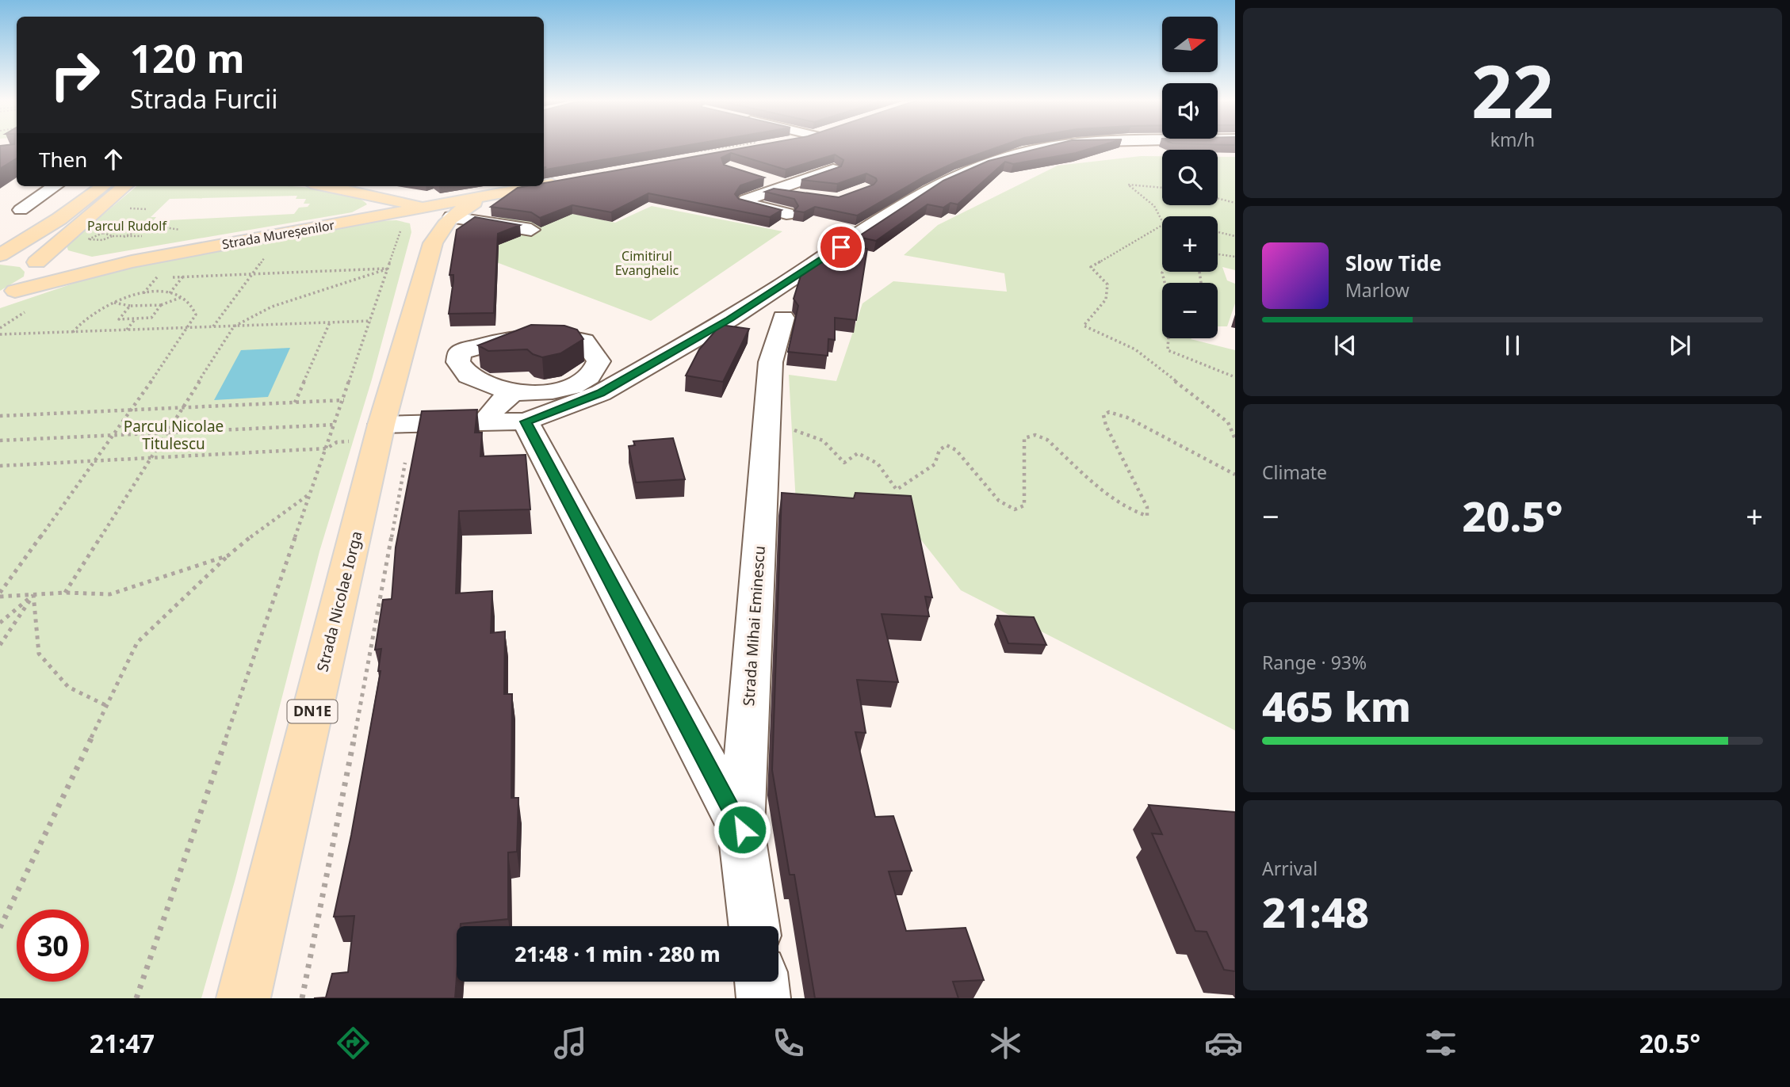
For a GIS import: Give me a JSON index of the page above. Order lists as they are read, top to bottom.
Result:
{
  "streets": {
    "main road": ["Strada Mureșenilor", "Strada Nicolae Iorga", "DN1E"],
    "street": ["Strada Mihai Eminescu"]
  },
  "crossings": [
    ["Strada Mureșenilor", "Strada Nicolae Iorga"]
  ],
  "parks": ["Parcul Rudolf", "Cimitirul Evanghelic", "Parcul Nicolae Titulescu"],
  "north": "right",
  "page": {
    "tile": [
      ["22", "km/h"],
      "Climate",
      ["Range · 93%", "465 km"],
      ["Arrival", "21:48"]
    ],
    "map_buttons": ["+", "−"],
    "turn": ["120 m", "Strada Furcii"],
    "then": "Then",
    "song": ["Slow Tide", "Marlow"],
    "heat": ["−", "20.5°", "+"],
    "limit": "30",
    "trip": "21:48 · 1 min · 280 m",
    "tabs": ["21:47", "20.5°"]
  }
}
